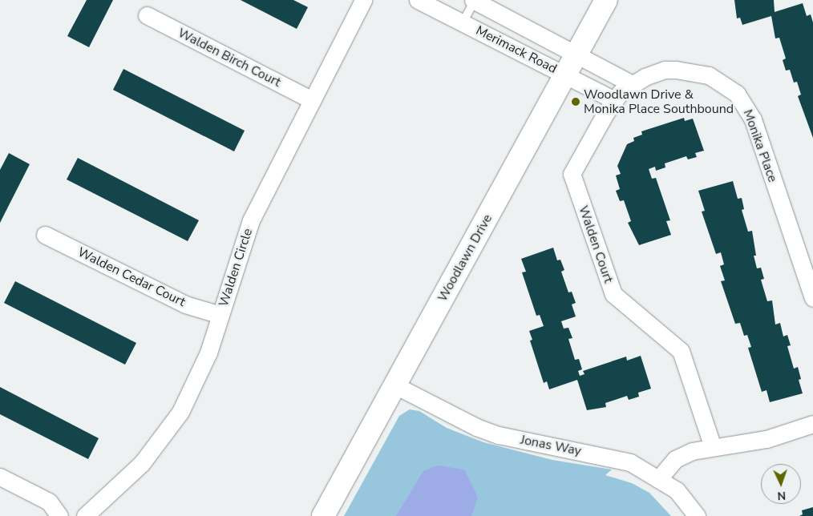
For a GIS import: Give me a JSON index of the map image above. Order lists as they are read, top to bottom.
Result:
{
  "streets": {
    "main road": ["Woodlawn Drive"],
    "street": [
      "Merimack Road",
      "Walden Birch Court",
      "Monika Place",
      "Walden Court",
      "Walden Circle",
      "Walden Cedar Court",
      "Jonas Way"
    ]
  },
  "crossings": [
    ["Merimack Road", "Monika Place"],
    ["Merimack Road", "Walden Court"],
    ["Merimack Road", "Woodlawn Drive"],
    ["Walden Birch Court", "Walden Circle"],
    ["Monika Place", "Walden Court"],
    ["Woodlawn Drive", "Jonas Way"],
    ["Walden Circle", "Walden Cedar Court"]
  ],
  "places": ["Woodlawn Drive & Monika Place Southbound"],
  "north": "bottom"
}
